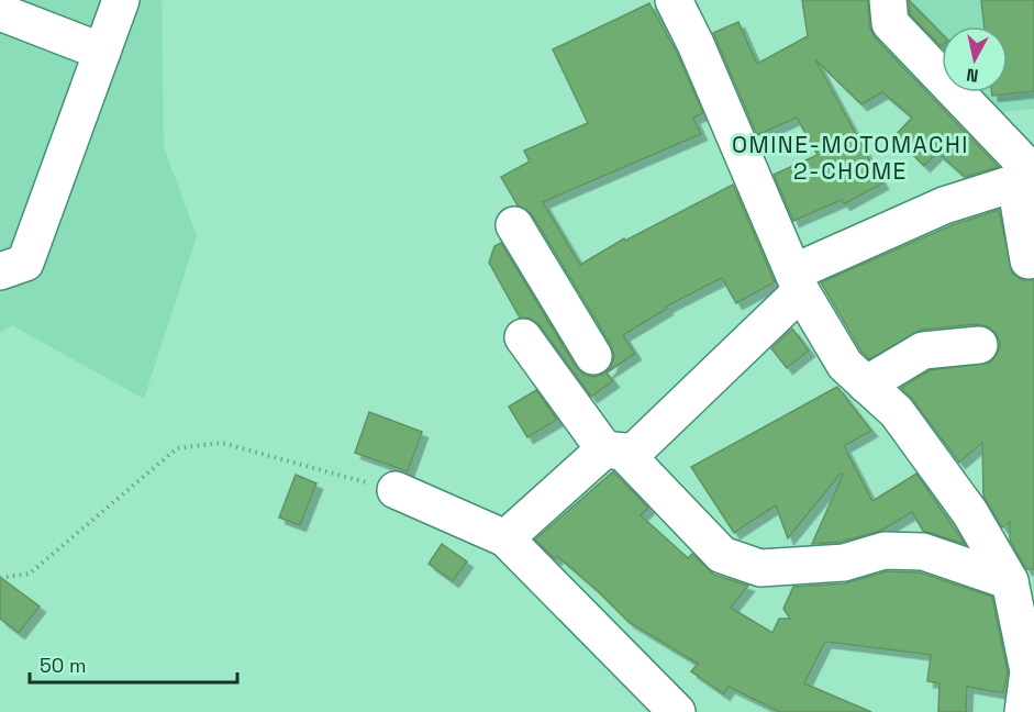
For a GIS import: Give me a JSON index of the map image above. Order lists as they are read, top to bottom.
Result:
{
  "districts": ["OMINE-MOTOMACHI 2-CHOME"],
  "scale_bar": "50 m",
  "north": "bottom"
}
